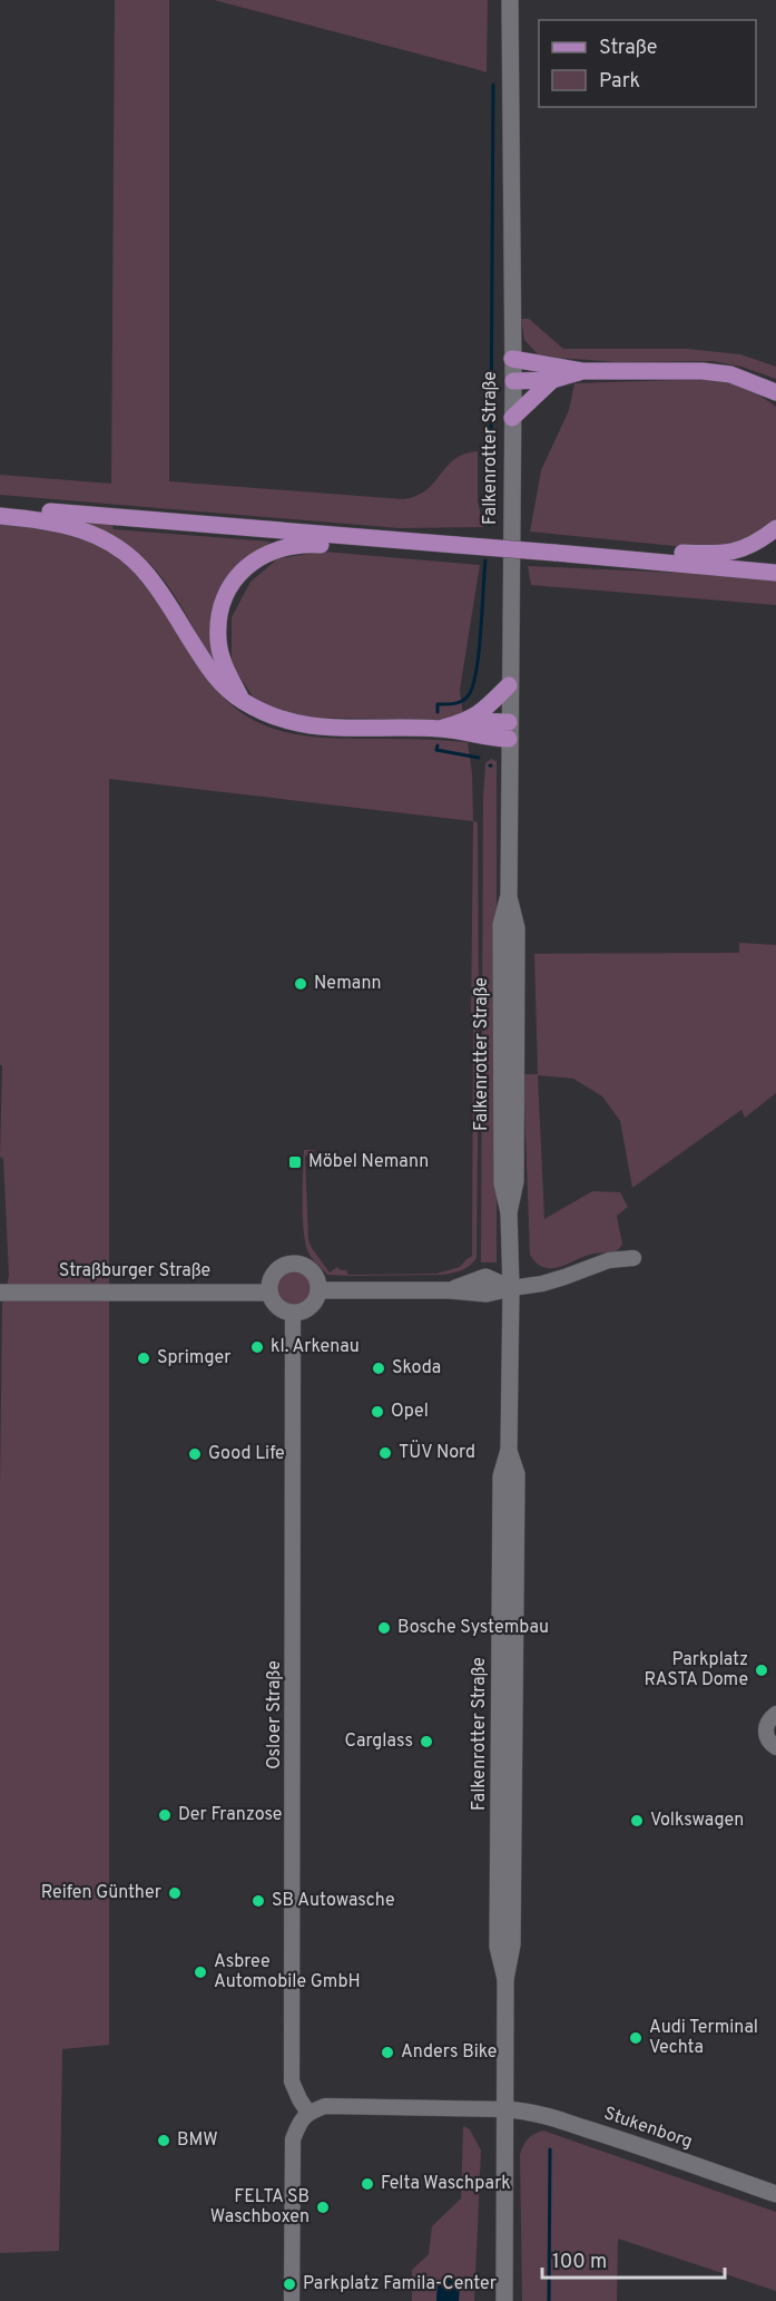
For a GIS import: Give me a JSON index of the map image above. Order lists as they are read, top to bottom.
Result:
{
  "streets": {
    "main road": ["Falkenrotter Straße", "Straßburger Straße", "Stukenborg"],
    "street": ["Osloer Straße"]
  },
  "crossings": [
    ["Falkenrotter Straße", "Stukenborg"],
    ["Straßburger Straße", "Osloer Straße"]
  ],
  "places": {
    "other": [
      "Nemann",
      "kl. Arkenau",
      "Sprimger",
      "Skoda",
      "Opel",
      "TÜV Nord",
      "Good Life",
      "Bosche Systembau",
      "Parkplatz RASTA Dome",
      "Carglass",
      "Der Franzose",
      "Volkswagen",
      "Reifen Günther",
      "SB Autowasche",
      "Asbree Automobile GmbH",
      "Audi Terminal Vechta",
      "Anders Bike",
      "BMW",
      "Felta Waschpark",
      "FELTA SB Waschboxen",
      "Parkplatz Famila-Center"
    ],
    "transit": ["Möbel Nemann"]
  },
  "legend": ["Straße", "Park"],
  "scale_bar": "100 m"
}
